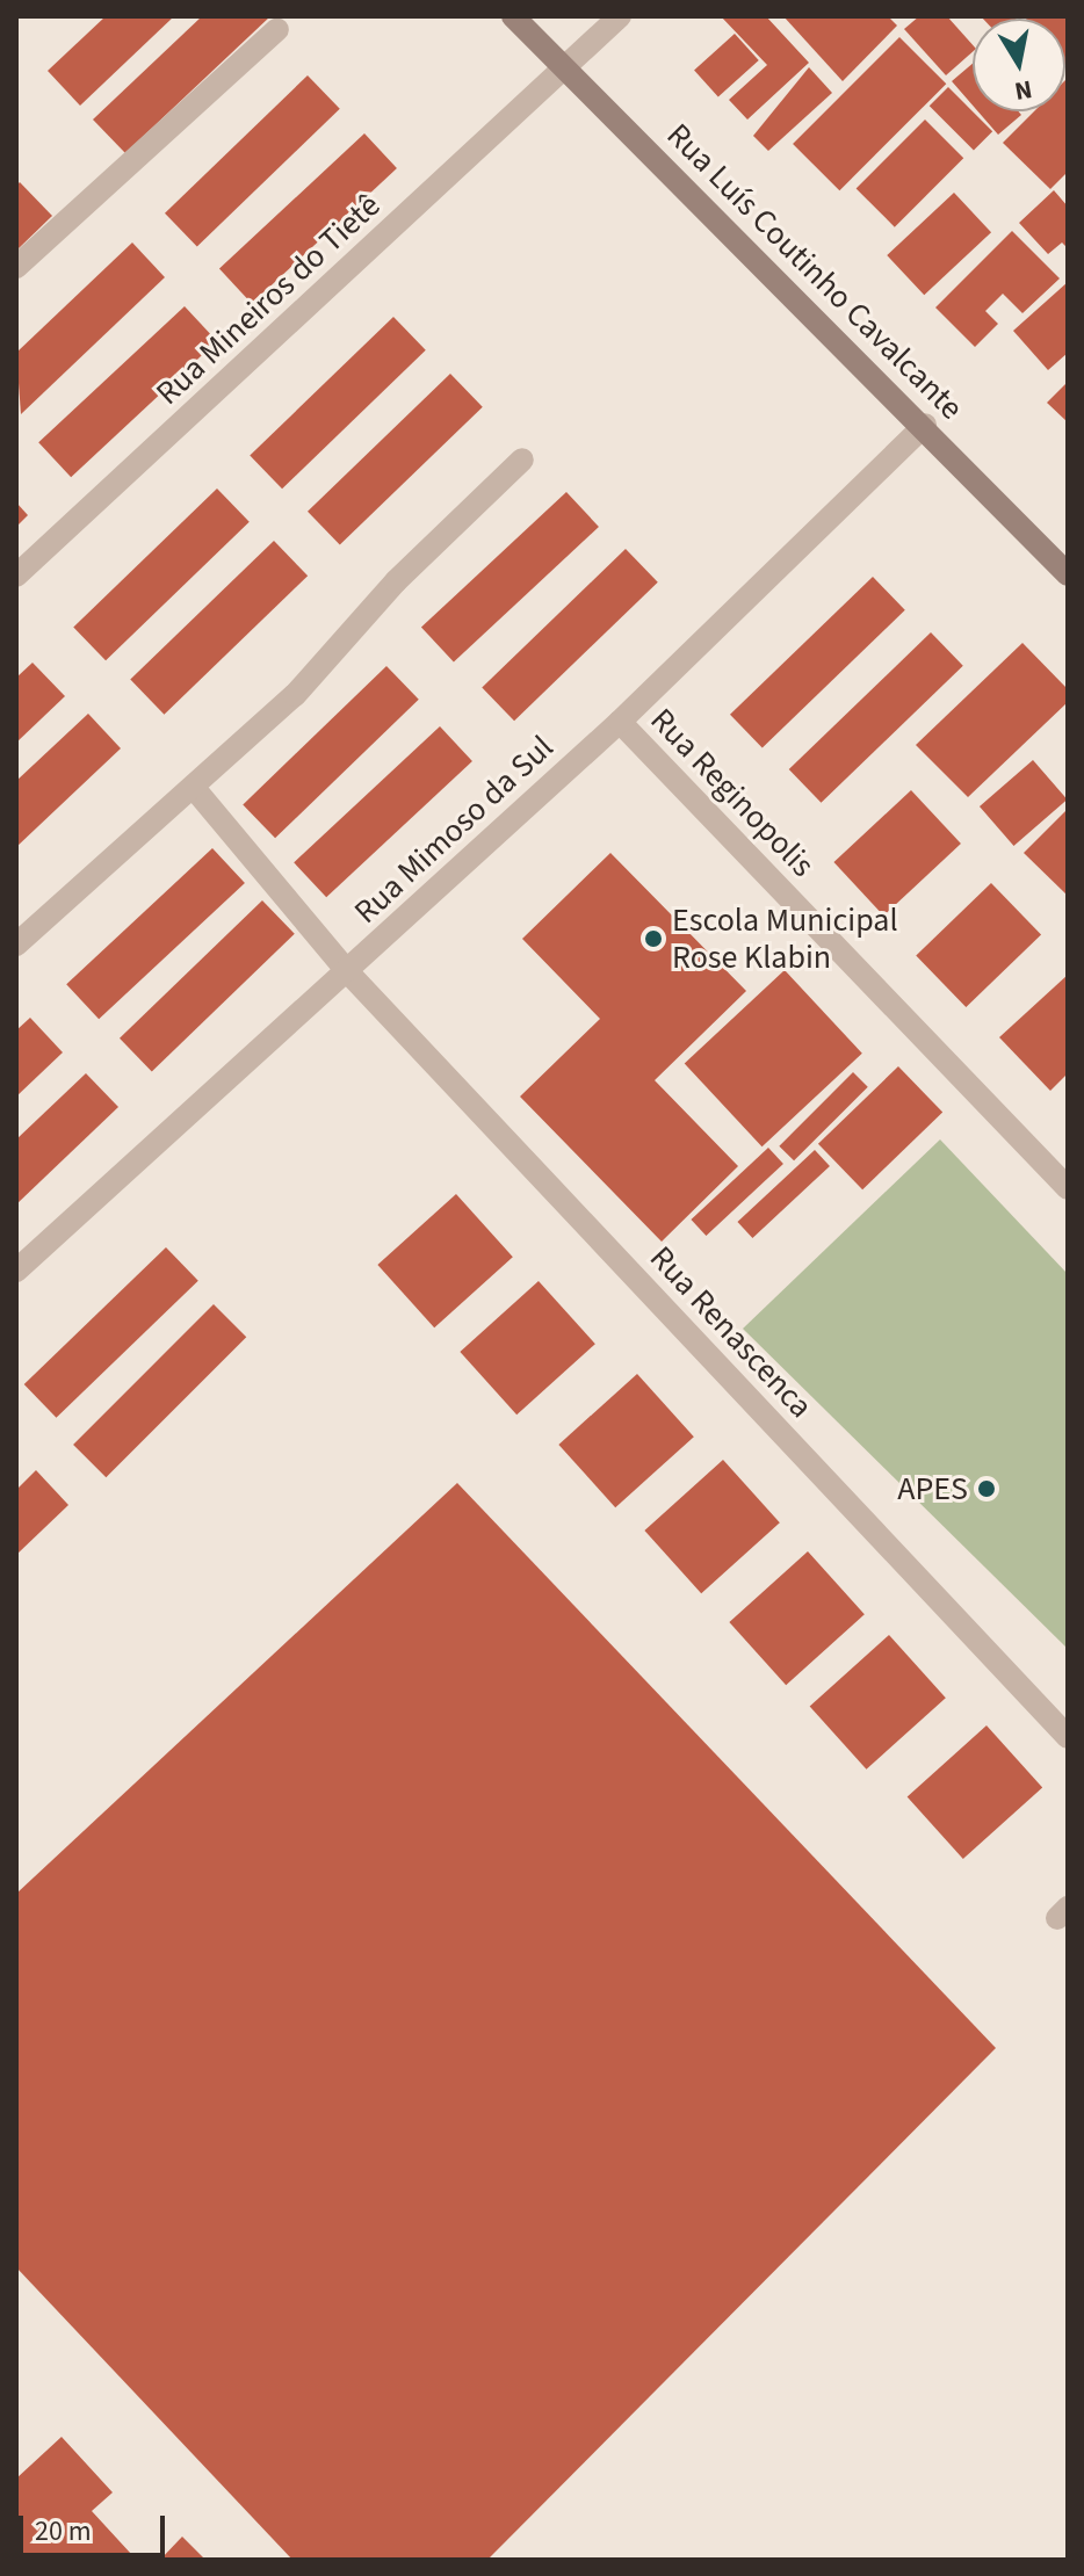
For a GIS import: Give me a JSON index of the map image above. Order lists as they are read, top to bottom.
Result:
{
  "streets": {
    "main road": ["Rua Luís Coutinho Cavalcante"],
    "street": [
      "Rua Mineiros do Tietê",
      "Rua Reginopolis",
      "Rua Mimoso da Sul",
      "Rua Renascenca"
    ]
  },
  "crossings": [
    ["Rua Luís Coutinho Cavalcante", "Rua Mineiros do Tietê"],
    ["Rua Luís Coutinho Cavalcante", "Rua Mimoso da Sul"],
    ["Rua Reginopolis", "Rua Mimoso da Sul"],
    ["Rua Mimoso da Sul", "Rua Renascenca"]
  ],
  "places": ["Escola Municipal Rose Klabin", "APES"],
  "scale_bar": "20 m",
  "north": "bottom"
}
